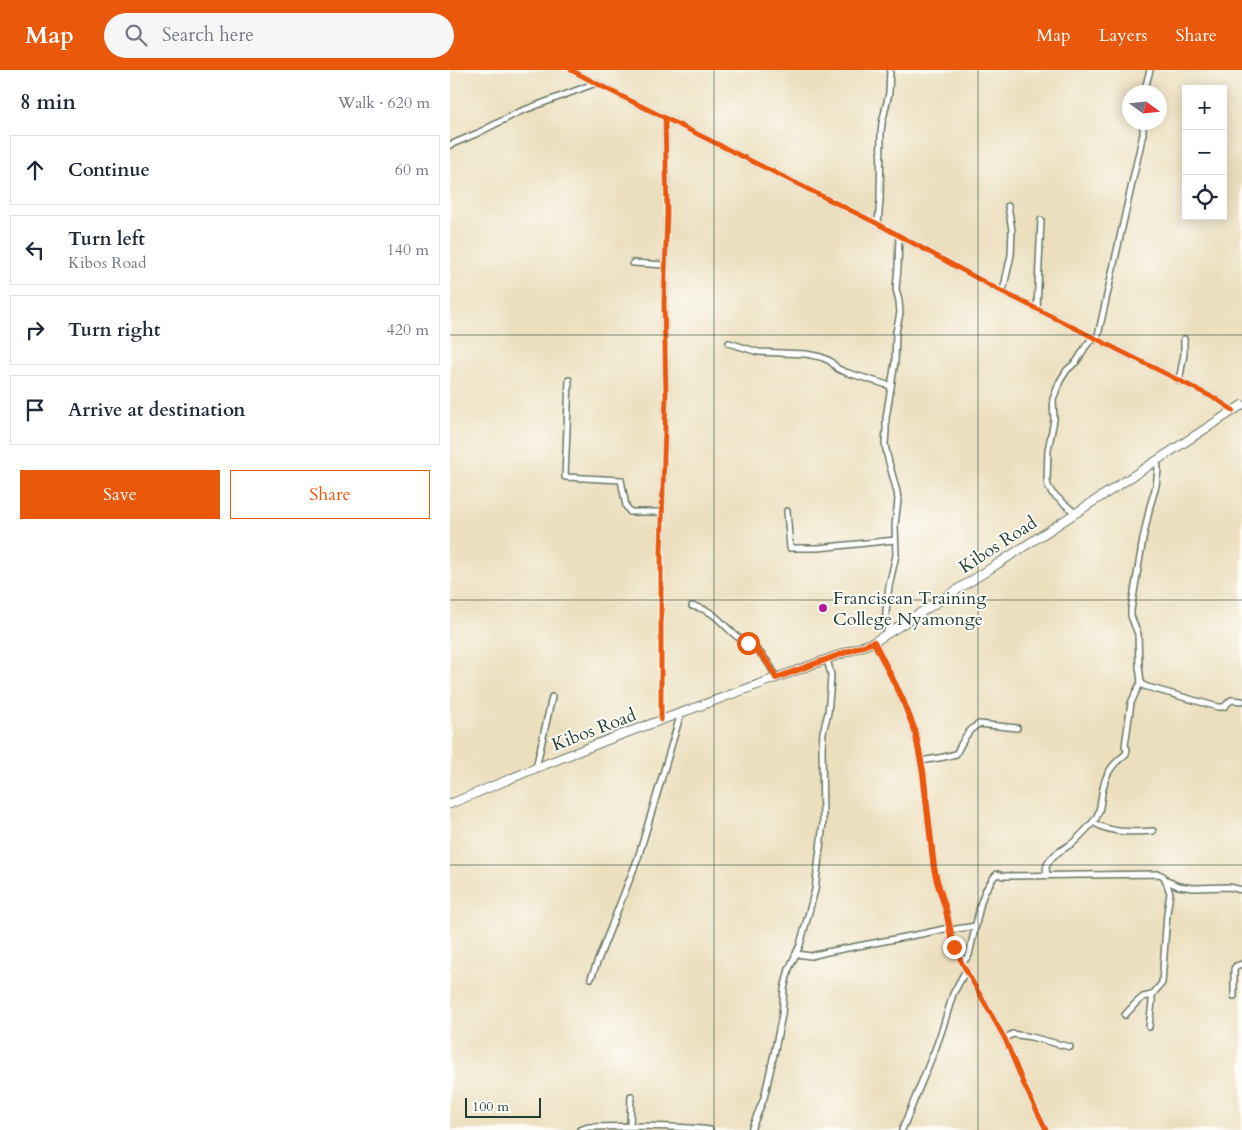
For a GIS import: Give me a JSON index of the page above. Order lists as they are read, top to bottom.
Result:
{
  "streets": {
    "main road": ["Kibos Road"]
  },
  "places": ["Franciscan Training College Nyamonge"],
  "scale_bar": "100 m",
  "north": "right",
  "page": {
    "header": "Map",
    "search": "Search here",
    "nav": ["Map", "Layers", "Share"],
    "heading": ["8 min", "Walk · 620 m"],
    "map_buttons": ["+", "−"],
    "list": [
      ["Continue", "60 m"],
      ["Turn left", "Kibos Road", "140 m"],
      ["Turn right", "420 m"],
      "Arrive at destination"
    ],
    "buttons": ["Save", "Share"],
    "scale": "100 m"
  }
}
